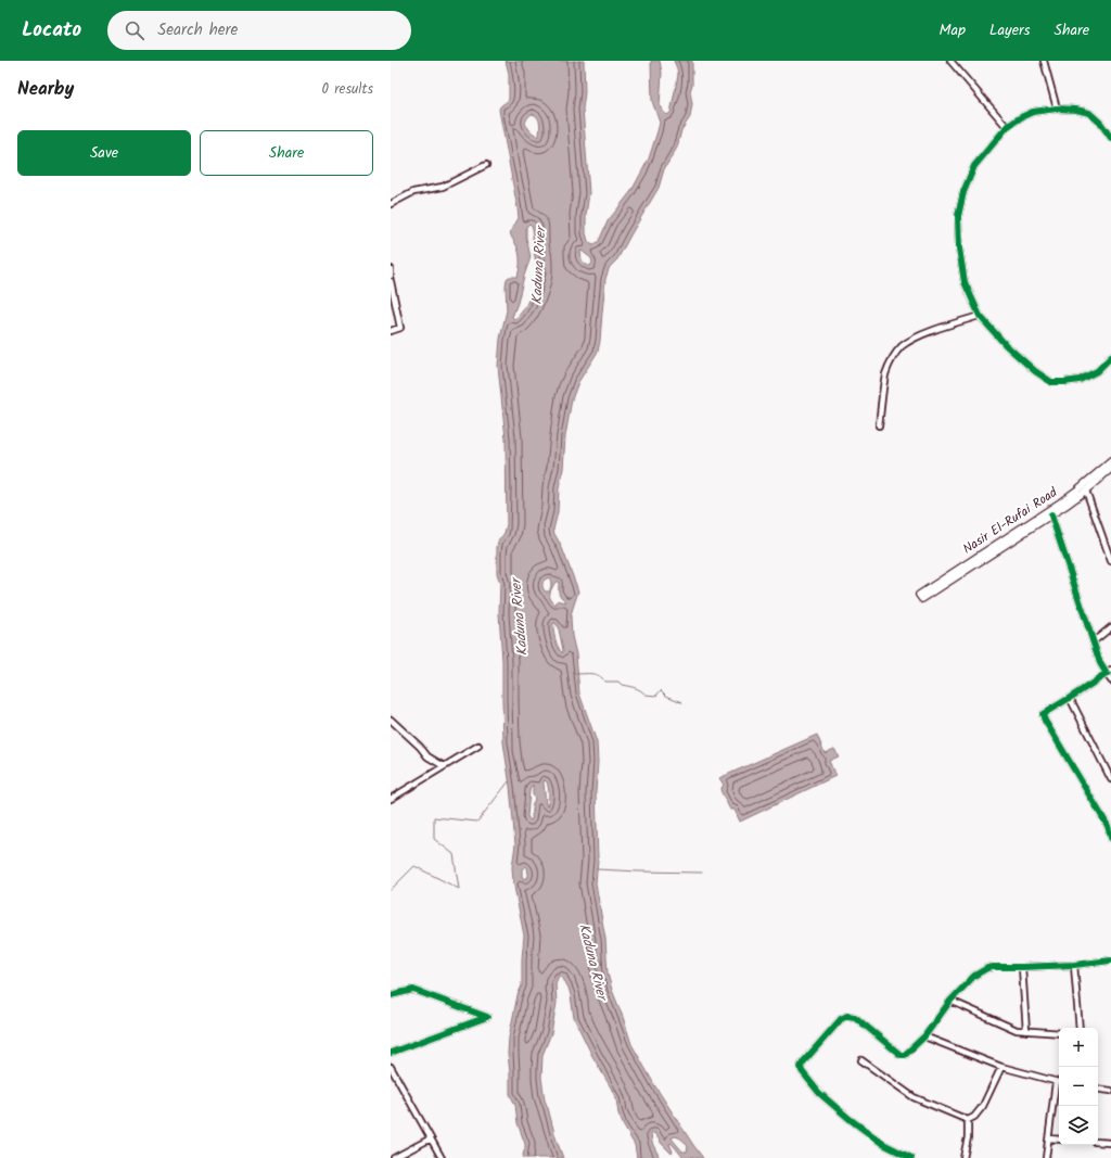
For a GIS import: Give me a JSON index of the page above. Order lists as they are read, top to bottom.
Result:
{
  "streets": {
    "main road": ["Nasir El-Rufai Road"]
  },
  "water": ["Kaduna River"],
  "page": {
    "header": "Locato",
    "search": "Search here",
    "nav": ["Map", "Layers", "Share"],
    "heading": ["Nearby", "0 results"],
    "buttons": ["Save", "Share"],
    "map_buttons": ["+", "−"]
  }
}
